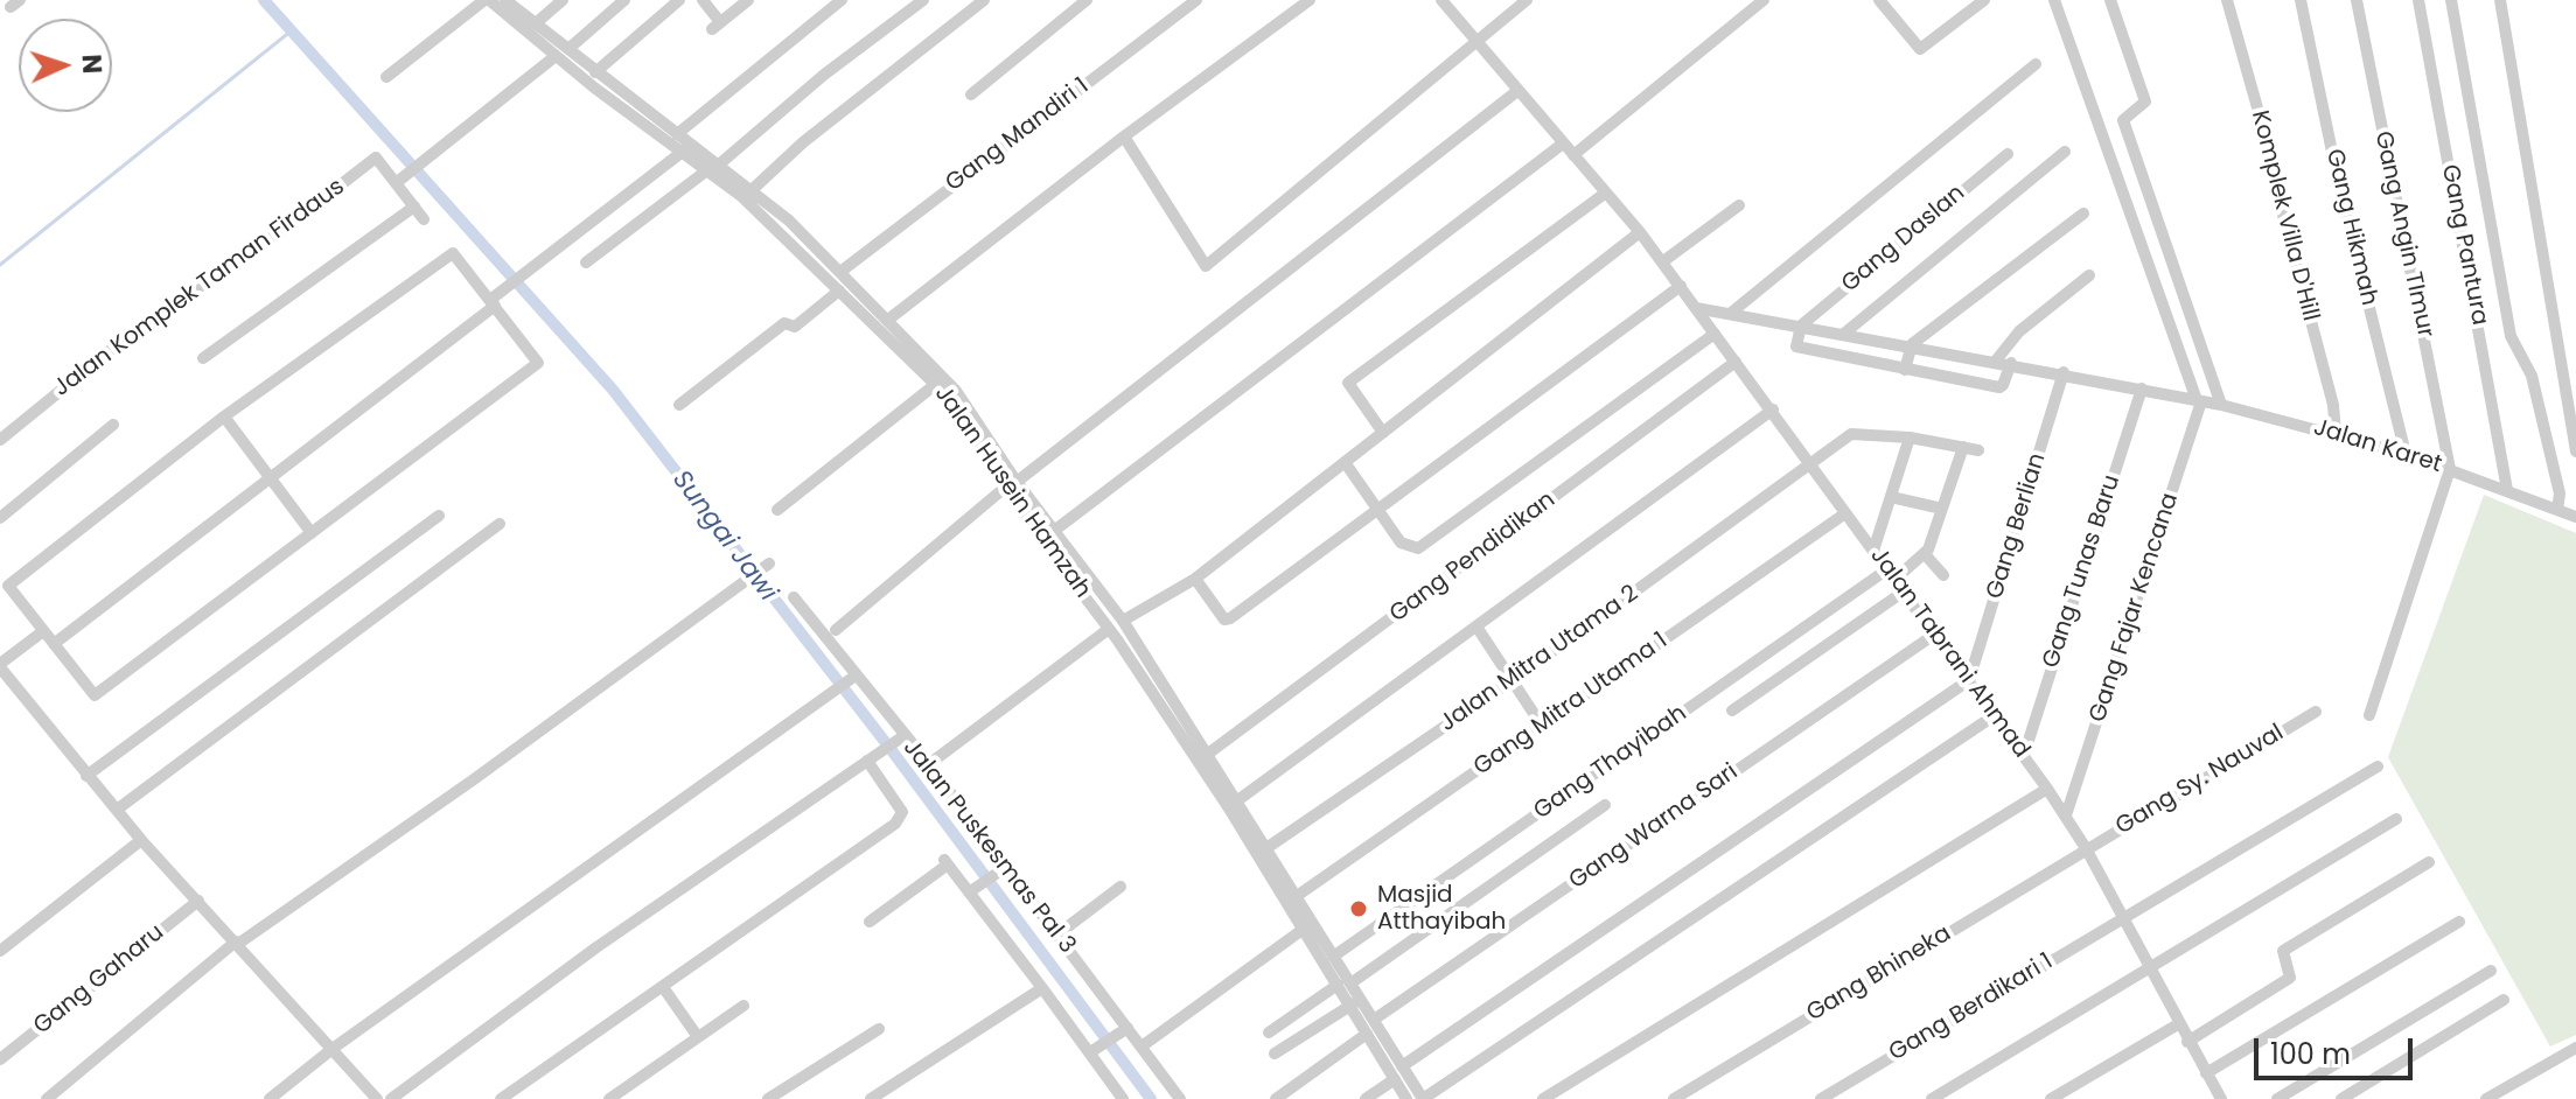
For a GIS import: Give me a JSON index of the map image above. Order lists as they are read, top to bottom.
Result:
{
  "streets": {
    "street": [
      "Gang Mandiri 1",
      "Komplek Villa D'Hill",
      "Gang Hikmah",
      "Gang Angin TImur",
      "Gang Daslan",
      "Gang Pantura",
      "Jalan Komplek Taman Firdaus",
      "Jalan Karet",
      "Jalan Husein Hamzah",
      "Gang Berlian",
      "Gang Pendidikan",
      "Gang Tunas Baru",
      "Gang Fajar Kencana",
      "Jalan Tabrani Ahmad",
      "Jalan Mitra Utama 2",
      "Gang Mitra Utama 1",
      "Gang Thayibah",
      "Gang Sy. Nauval",
      "Gang Warna Sari",
      "Jalan Puskesmas Pal 3",
      "Gang Bhineka",
      "Gang Gaharu",
      "Gang Berdikari 1"
    ]
  },
  "crossings": [
    ["Gang Mandiri 1", "Jalan Husein Hamzah"],
    ["Komplek Villa D'Hill", "Jalan Karet"],
    ["Gang Hikmah", "Jalan Karet"],
    ["Gang Angin TImur", "Jalan Karet"],
    ["Gang Daslan", "Jalan Karet"],
    ["Gang Pantura", "Jalan Karet"],
    ["Jalan Karet", "Gang Berlian"],
    ["Jalan Karet", "Gang Tunas Baru"],
    ["Jalan Karet", "Gang Fajar Kencana"],
    ["Jalan Karet", "Jalan Tabrani Ahmad"],
    ["Jalan Husein Hamzah", "Gang Pendidikan"],
    ["Jalan Husein Hamzah", "Jalan Mitra Utama 2"],
    ["Jalan Husein Hamzah", "Gang Mitra Utama 1"],
    ["Jalan Husein Hamzah", "Gang Thayibah"],
    ["Jalan Husein Hamzah", "Gang Warna Sari"],
    ["Gang Berlian", "Jalan Tabrani Ahmad"],
    ["Gang Pendidikan", "Jalan Tabrani Ahmad"],
    ["Gang Tunas Baru", "Jalan Tabrani Ahmad"],
    ["Gang Fajar Kencana", "Jalan Tabrani Ahmad"],
    ["Jalan Tabrani Ahmad", "Jalan Mitra Utama 2"],
    ["Jalan Tabrani Ahmad", "Gang Mitra Utama 1"],
    ["Jalan Tabrani Ahmad", "Gang Thayibah"],
    ["Jalan Tabrani Ahmad", "Gang Sy. Nauval"],
    ["Jalan Tabrani Ahmad", "Gang Warna Sari"],
    ["Jalan Tabrani Ahmad", "Gang Bhineka"],
    ["Jalan Tabrani Ahmad", "Gang Berdikari 1"],
    ["Gang Sy. Nauval", "Gang Bhineka"]
  ],
  "water": ["Sungai Jawi"],
  "places": ["Masjid Atthayibah"],
  "scale_bar": "100 m",
  "north": "right"
}
